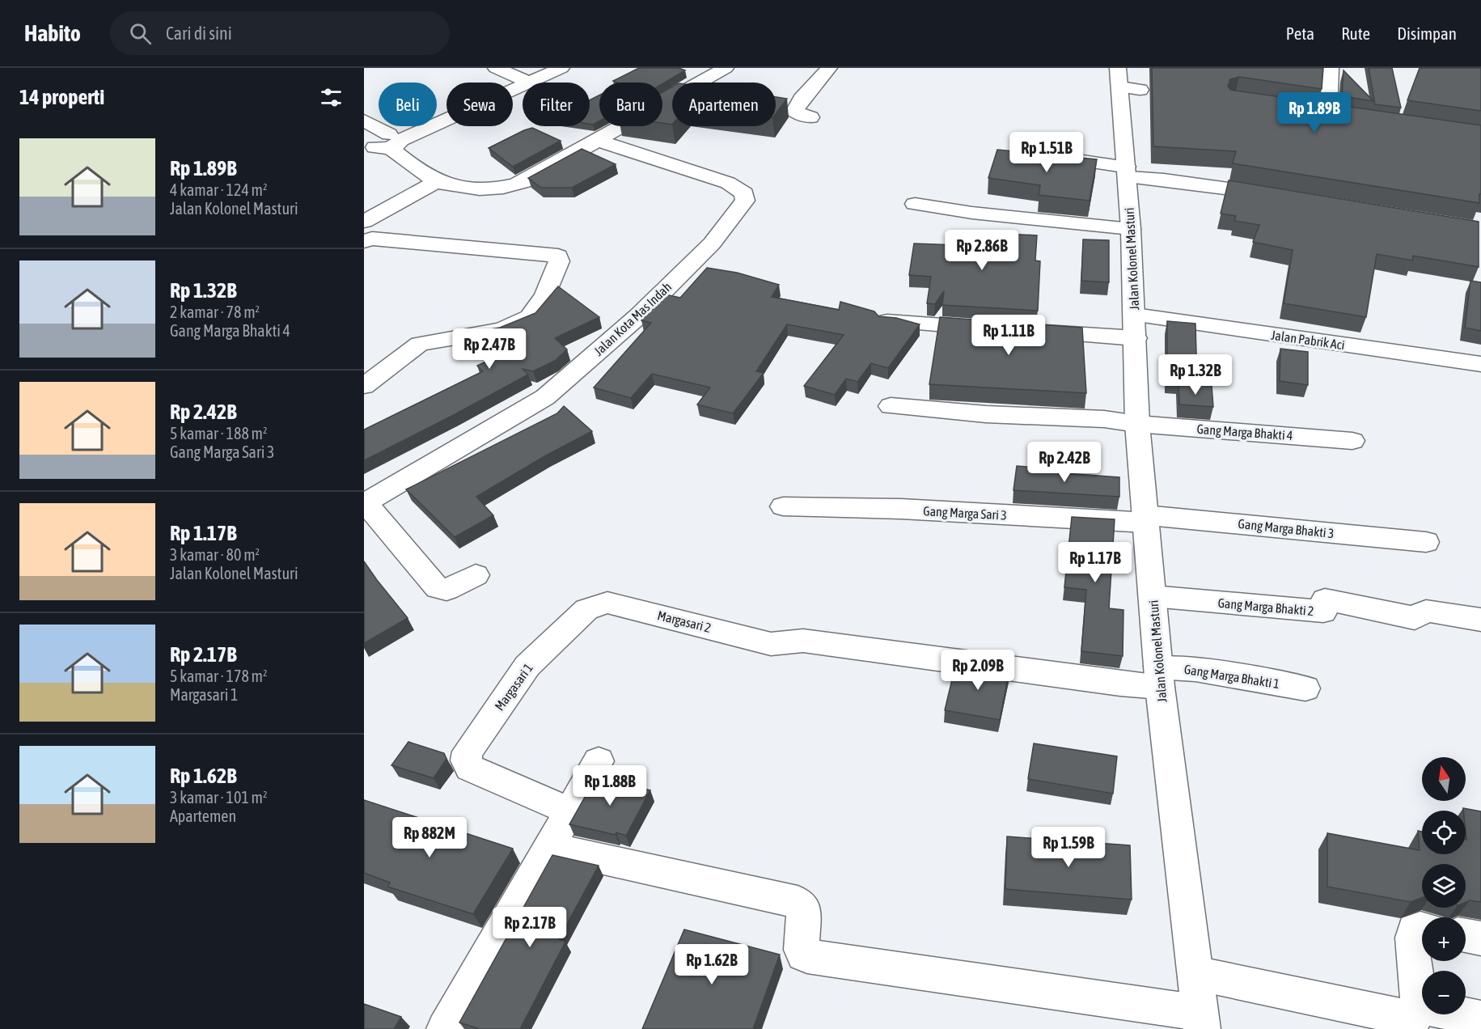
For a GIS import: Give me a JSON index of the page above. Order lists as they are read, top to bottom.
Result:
{
  "streets": {
    "street": [
      "Jalan Kolonel Masturi",
      "Jalan Kota Mas Indah",
      "Jalan Pabrik Aci",
      "Gang Marga Bhakti 4",
      "Gang Marga Sari 3",
      "Gang Marga Bhakti 3",
      "Gang Marga Bhakti 2",
      "Margasari 2",
      "Gang Marga Bhakti 1",
      "Margasari 1"
    ]
  },
  "crossings": [
    ["Jalan Kolonel Masturi", "Jalan Pabrik Aci"],
    ["Jalan Kolonel Masturi", "Gang Marga Bhakti 4"],
    ["Jalan Kolonel Masturi", "Gang Marga Sari 3"],
    ["Jalan Kolonel Masturi", "Gang Marga Bhakti 3"],
    ["Jalan Kolonel Masturi", "Gang Marga Bhakti 2"],
    ["Jalan Kolonel Masturi", "Gang Marga Bhakti 1"],
    ["Gang Marga Sari 3", "Gang Marga Bhakti 3"],
    ["Margasari 2", "Gang Marga Bhakti 1"],
    ["Margasari 2", "Margasari 1"]
  ],
  "north": "top",
  "page": {
    "header": "Habito",
    "search": "Cari di sini",
    "nav": ["Peta", "Rute", "Disimpan"],
    "heading": "14 properti",
    "chip": [
      "Beli",
      "Sewa",
      "Filter",
      "Baru",
      "Apartemen"
    ],
    "price": [
      "Rp 1.89B",
      "Rp 1.51B",
      "Rp 2.86B",
      "Rp 1.11B",
      "Rp 2.47B",
      "Rp 1.32B",
      "Rp 2.42B",
      "Rp 1.17B",
      "Rp 2.09B",
      "Rp 1.88B",
      "Rp 882M",
      "Rp 1.59B",
      "Rp 2.17B",
      "Rp 1.62B"
    ],
    "list": [
      {
        "name": "Rp 1.89B",
        "note": "4 kamar · 124 m² · Jalan Kolonel Masturi"
      },
      {
        "name": "Rp 1.32B",
        "note": "2 kamar · 78 m² · Gang Marga Bhakti 4"
      },
      {
        "name": "Rp 2.42B",
        "note": "5 kamar · 188 m² · Gang Marga Sari 3"
      },
      {
        "name": "Rp 1.17B",
        "note": "3 kamar · 80 m² · Jalan Kolonel Masturi"
      },
      {
        "name": "Rp 2.17B",
        "note": "5 kamar · 178 m² · Margasari 1"
      },
      {
        "name": "Rp 1.62B",
        "note": "3 kamar · 101 m² · Apartemen"
      }
    ],
    "map_buttons": ["+", "−"]
  }
}
